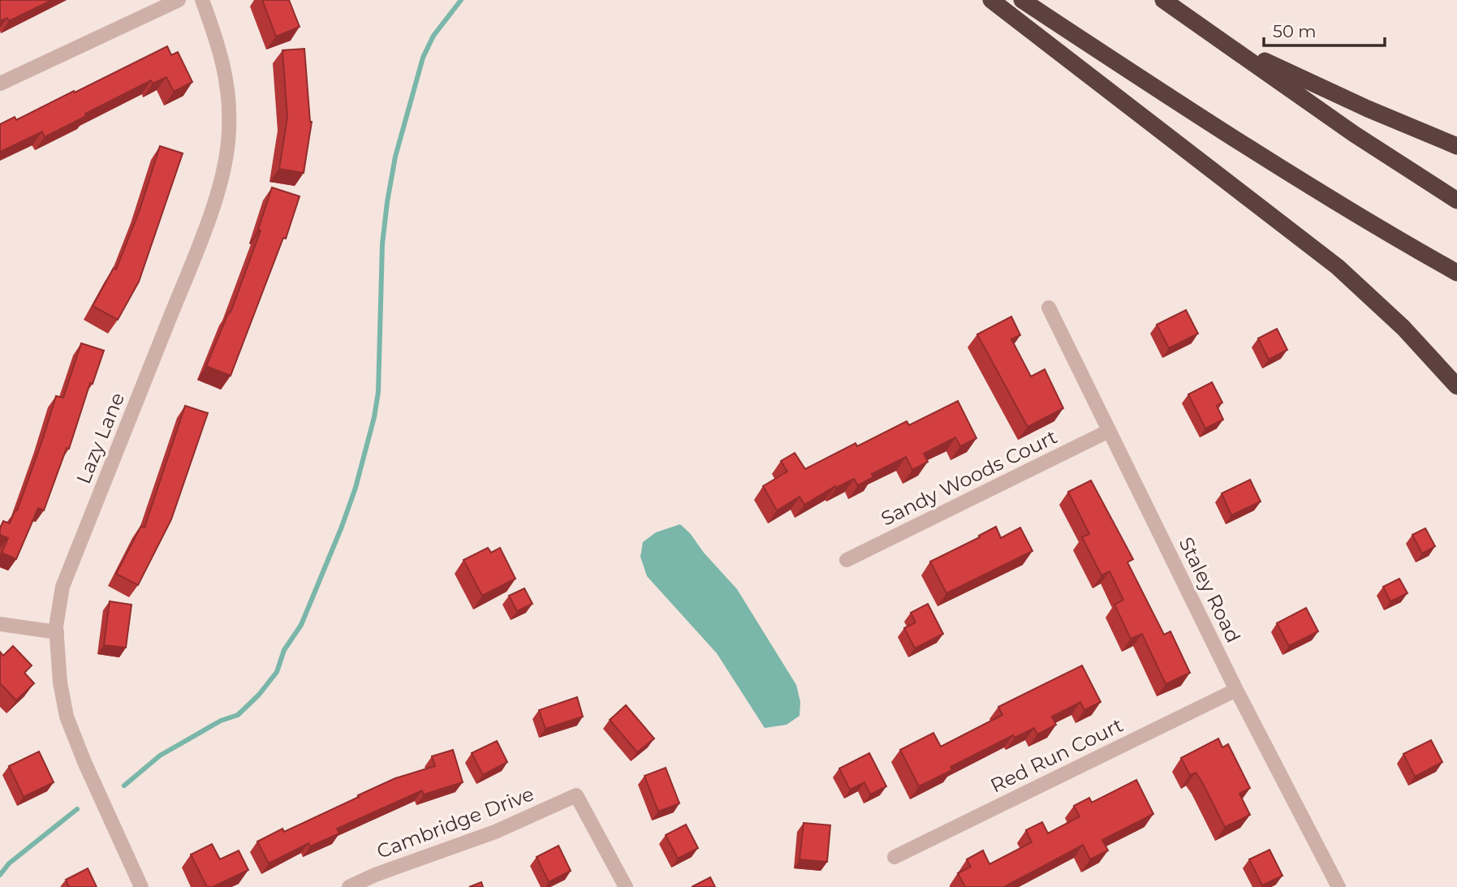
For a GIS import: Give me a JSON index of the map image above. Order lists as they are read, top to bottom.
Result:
{
  "streets": {
    "street": [
      "Lazy Lane",
      "Sandy Woods Court",
      "Staley Road",
      "Red Run Court",
      "Cambridge Drive"
    ]
  },
  "crossings": [
    ["Sandy Woods Court", "Staley Road"],
    ["Staley Road", "Red Run Court"]
  ],
  "scale_bar": "50 m"
}
